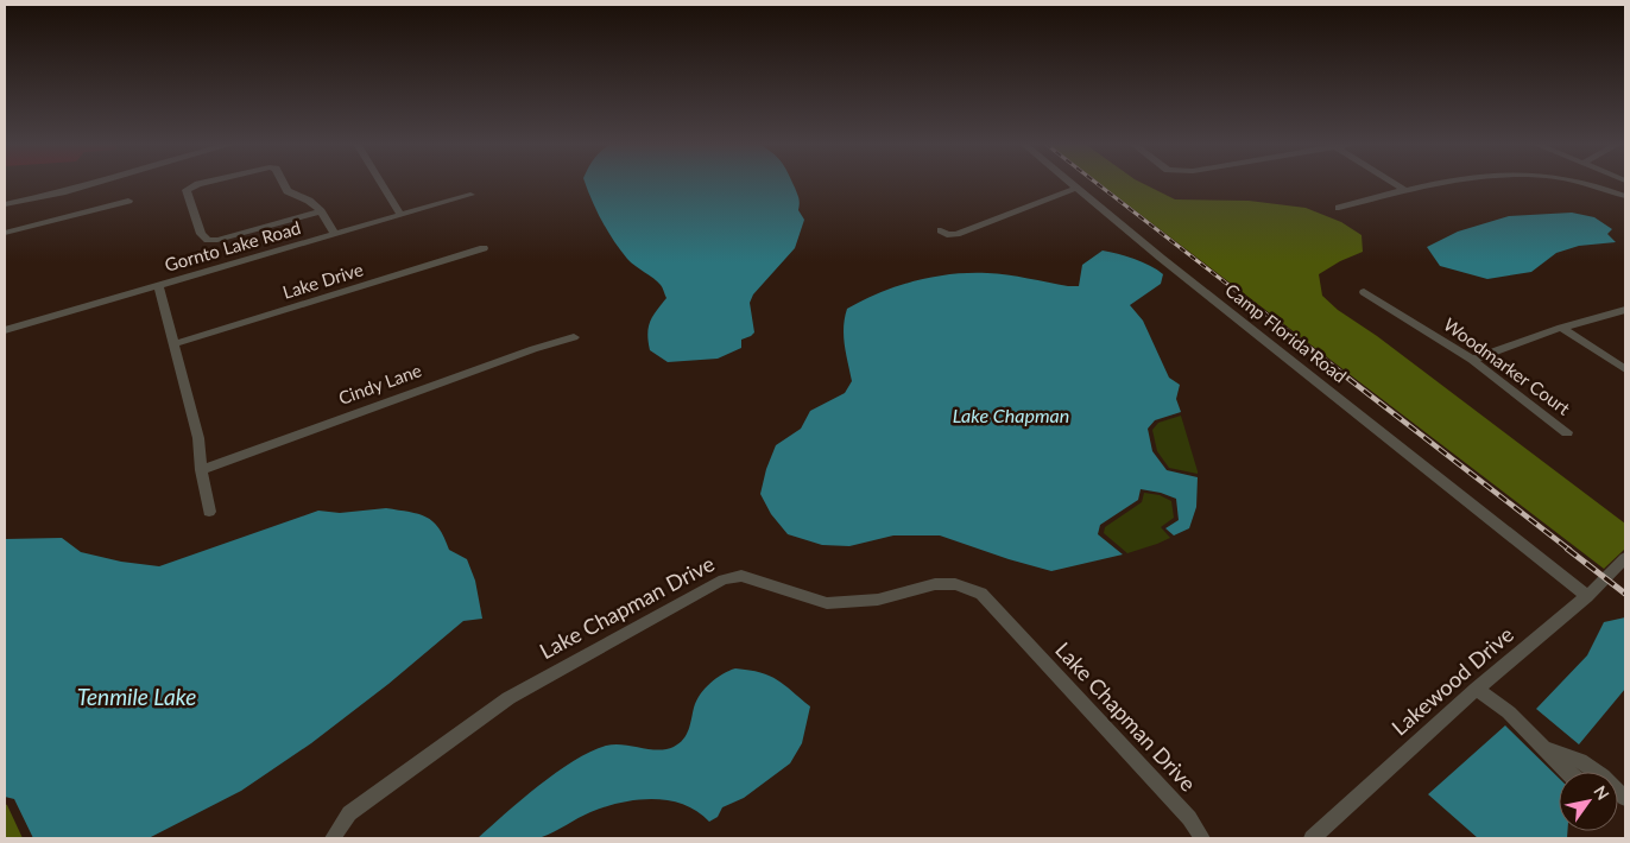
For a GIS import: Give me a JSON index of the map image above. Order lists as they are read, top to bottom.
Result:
{
  "streets": {
    "street": [
      "Gornto Lake Road",
      "Lake Drive",
      "Camp Florida Road",
      "Woodmarker Court",
      "Cindy Lane",
      "Lake Chapman Drive",
      "Lakewood Drive"
    ]
  },
  "crossings": [
    ["Camp Florida Road", "Lakewood Drive"]
  ],
  "water": ["Lake Chapman", "Tenmile Lake"],
  "north": "top right"
}
